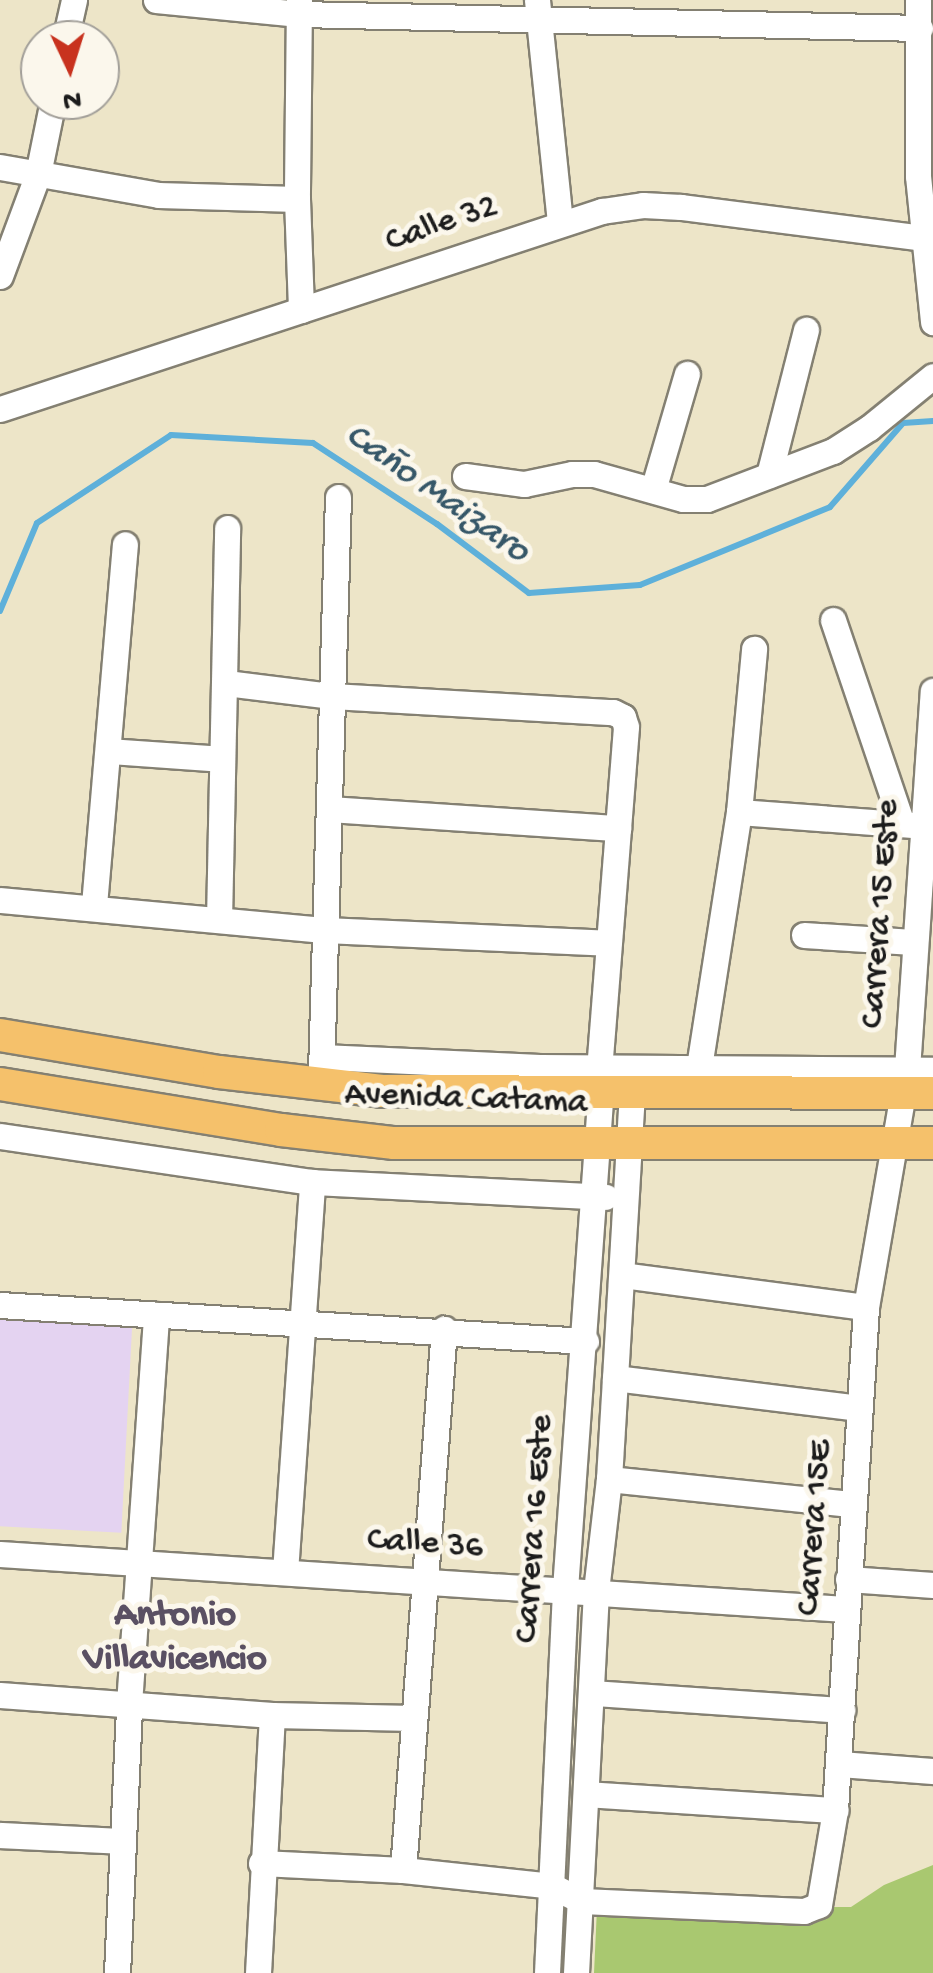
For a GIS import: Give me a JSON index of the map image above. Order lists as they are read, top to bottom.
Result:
{
  "streets": {
    "main road": ["Avenida Catama"],
    "street": [
      "Calle 32",
      "Carrera 15 Este",
      "Carrera 15E",
      "Carrera 16 Este",
      "Calle 36"
    ]
  },
  "crossings": [
    ["Carrera 15 Este", "Avenida Catama"],
    ["Carrera 15 Este", "Carrera 15E"],
    ["Avenida Catama", "Carrera 15E"],
    ["Avenida Catama", "Carrera 16 Este"],
    ["Carrera 15E", "Carrera 16 Este"],
    ["Carrera 15E", "Calle 36"],
    ["Carrera 16 Este", "Calle 36"]
  ],
  "districts": ["Antonio Villavicencio"],
  "water": ["Caño Maizaro"],
  "north": "bottom"
}
